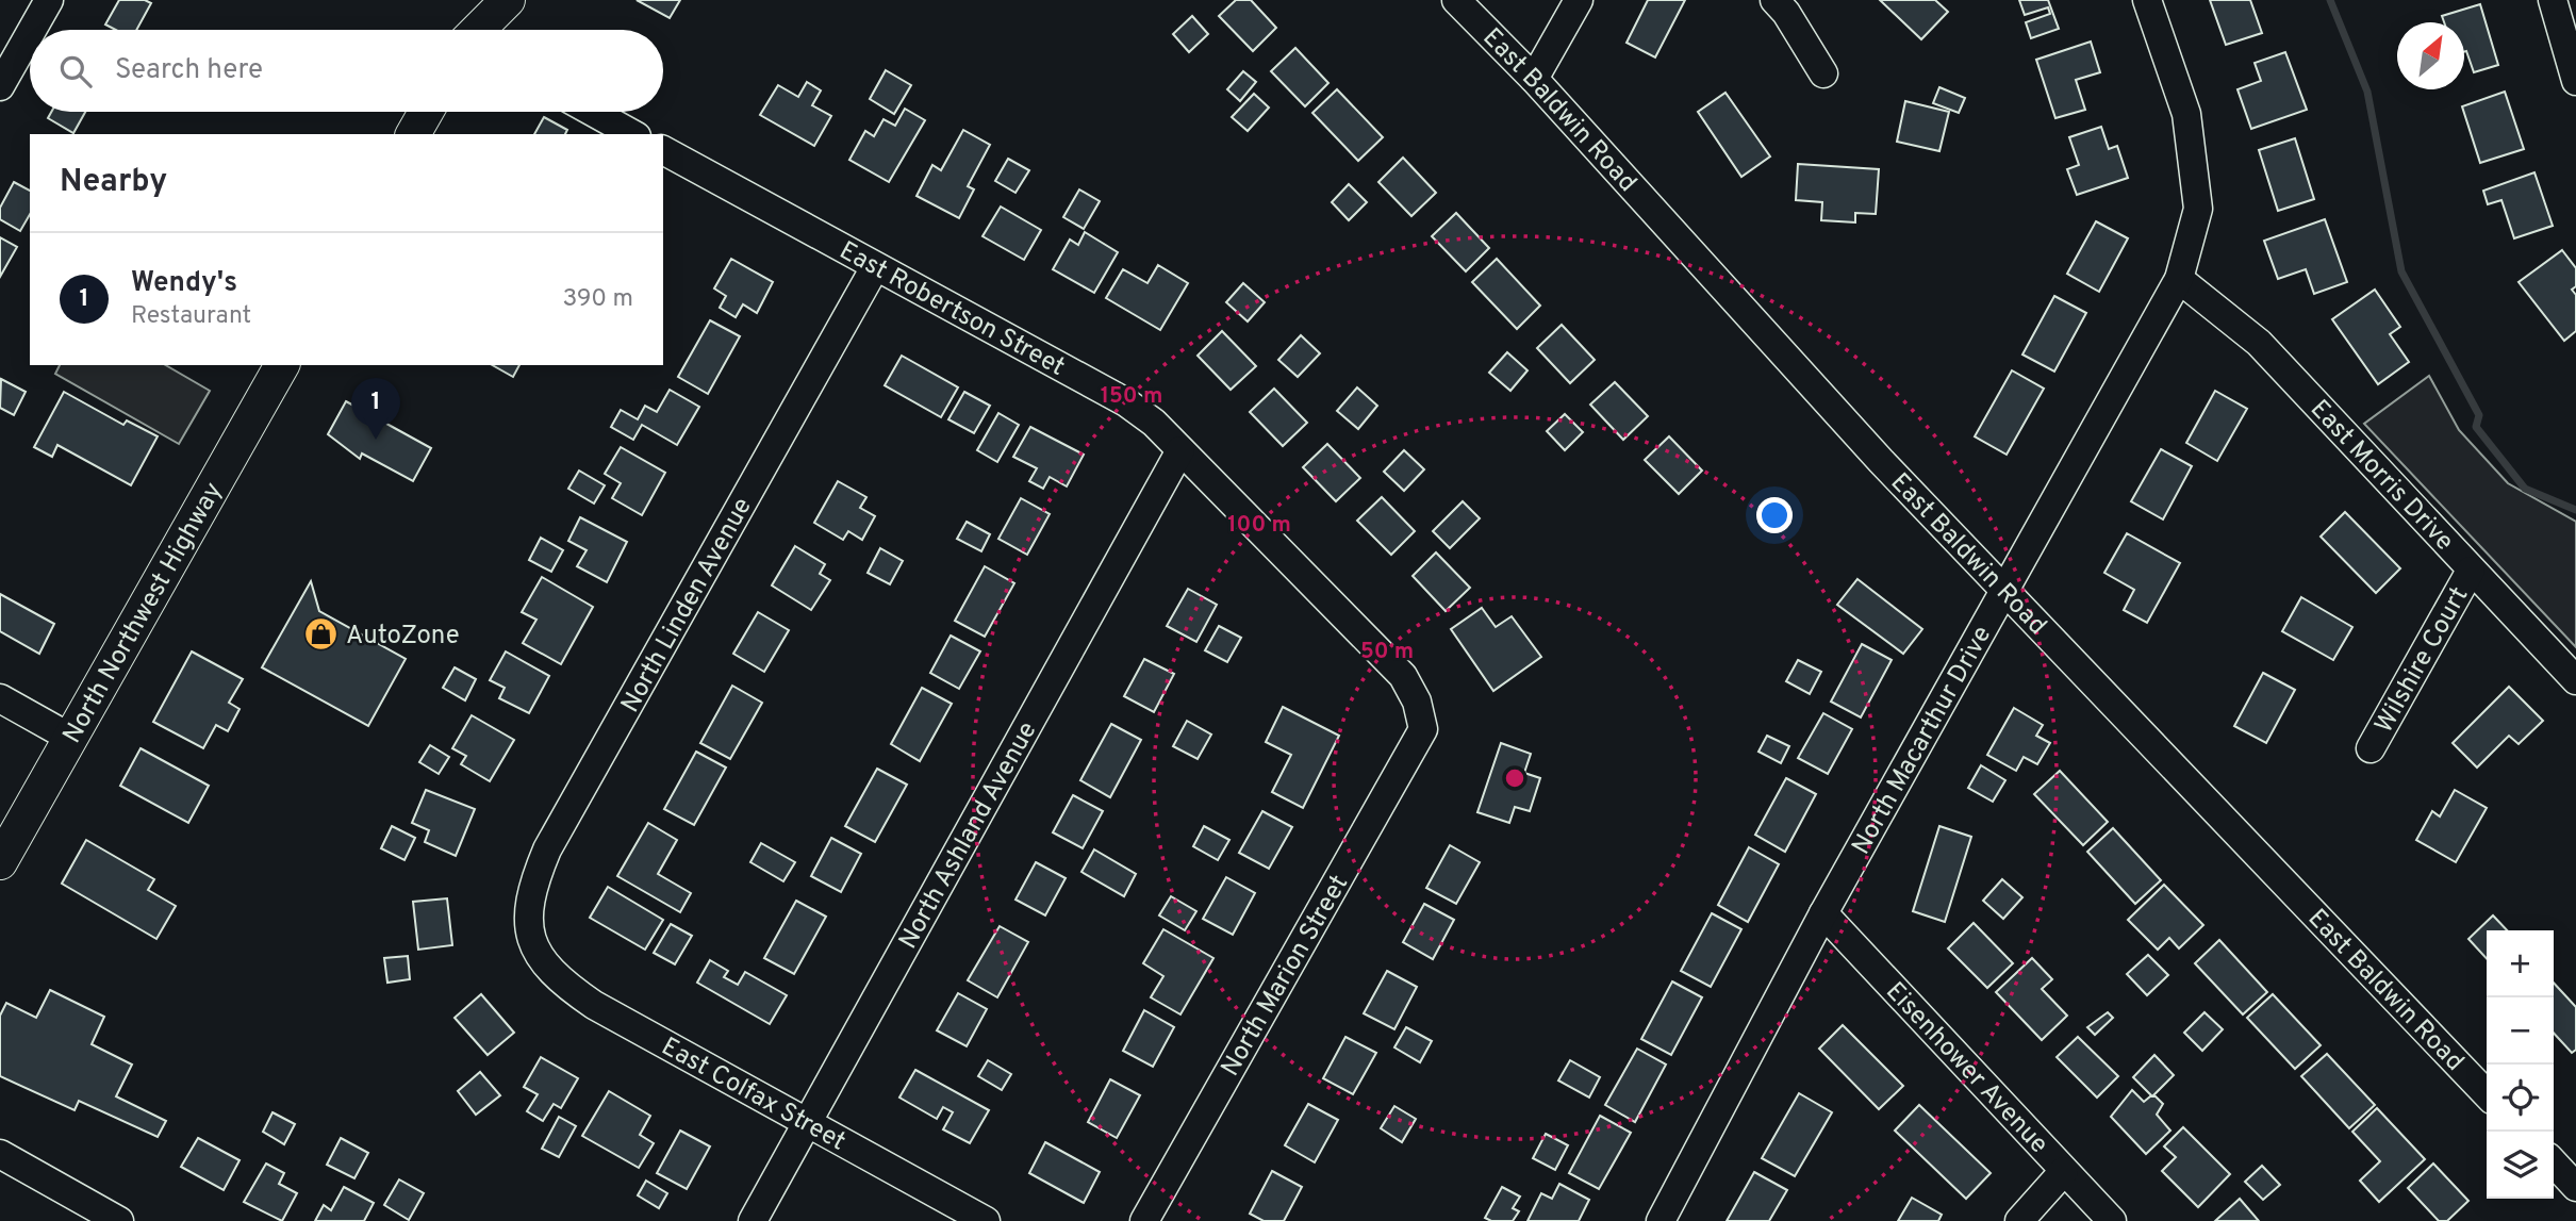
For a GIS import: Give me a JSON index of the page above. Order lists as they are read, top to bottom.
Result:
{
  "streets": {
    "main road": ["North Northwest Highway"],
    "street": [
      "East Baldwin Road",
      "East Robertson Street",
      "East Morris Drive",
      "North Linden Avenue",
      "Wilshire Court",
      "North Macarthur Drive",
      "North Ashland Avenue",
      "North Marion Street",
      "Eisenhower Avenue",
      "East Colfax Street"
    ]
  },
  "crossings": [
    ["East Baldwin Road", "North Macarthur Drive"],
    ["East Robertson Street", "North Linden Avenue"],
    ["East Robertson Street", "North Ashland Avenue"],
    ["East Robertson Street", "North Marion Street"],
    ["East Morris Drive", "Wilshire Court"],
    ["East Morris Drive", "North Macarthur Drive"],
    ["North Linden Avenue", "East Colfax Street"],
    ["North Macarthur Drive", "Eisenhower Avenue"],
    ["North Ashland Avenue", "East Colfax Street"]
  ],
  "places": {
    "shop": ["AutoZone"]
  },
  "north": "top right",
  "page": {
    "search": "Search here",
    "heading": "Nearby",
    "list": [
      {
        "mark": "1",
        "name": "Wendy's",
        "note": "Restaurant",
        "value": "390 m"
      }
    ],
    "pins": "1",
    "map_buttons": ["+", "−"]
  },
  "rings": ["150 m", "100 m", "50 m"]
}
